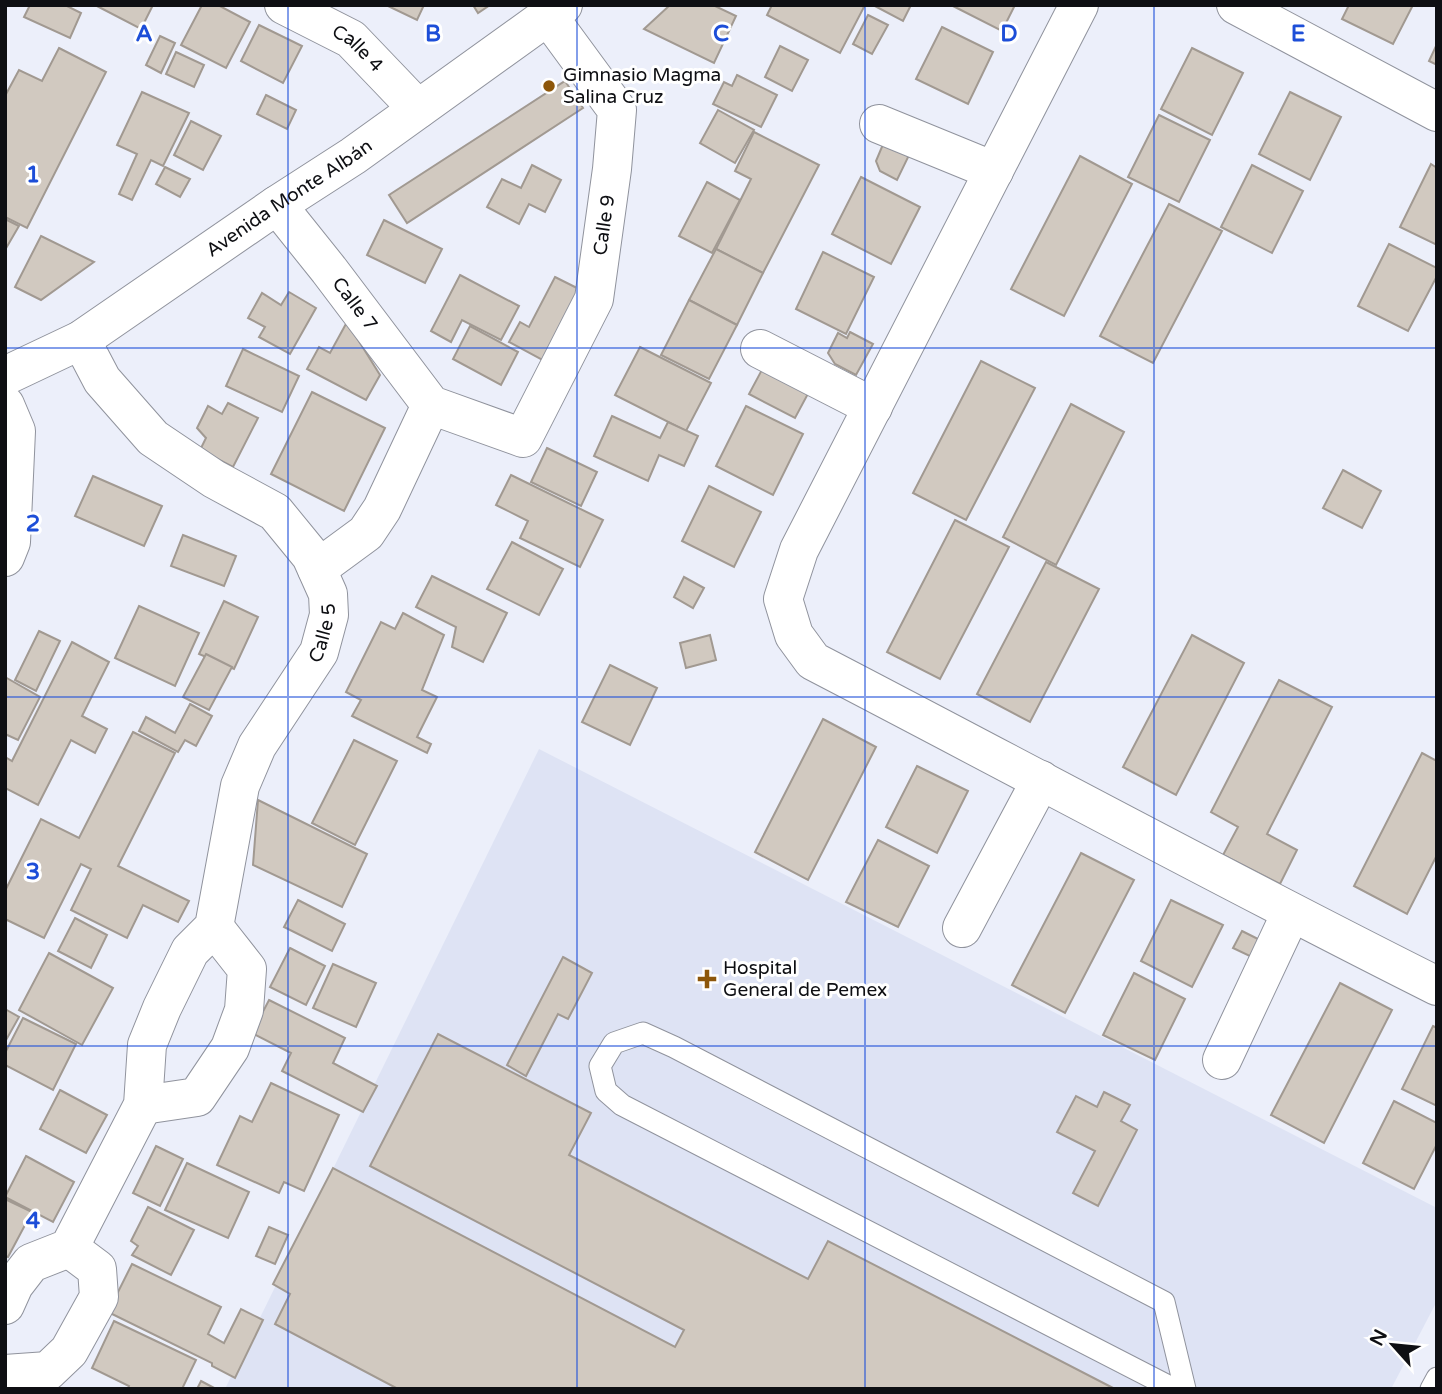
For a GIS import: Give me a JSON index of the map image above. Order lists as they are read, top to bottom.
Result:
{
  "streets": {
    "street": [
      "Calle 4",
      "Avenida Monte Albán",
      "Calle 9",
      "Calle 7",
      "Calle 5"
    ]
  },
  "crossings": [
    ["Calle 4", "Avenida Monte Albán"],
    ["Avenida Monte Albán", "Calle 9"],
    ["Avenida Monte Albán", "Calle 7"],
    ["Avenida Monte Albán", "Calle 5"],
    ["Calle 9", "Calle 7"]
  ],
  "places": {
    "other": ["Gimnasio Magma Salina Cruz"],
    "health": ["Hospital General de Pemex"]
  },
  "north": "top left",
  "grid": {
    "columns": [
      "A",
      "B",
      "C",
      "D",
      "E"
    ],
    "rows": [
      "1",
      "2",
      "3",
      "4"
    ]
  }
}
